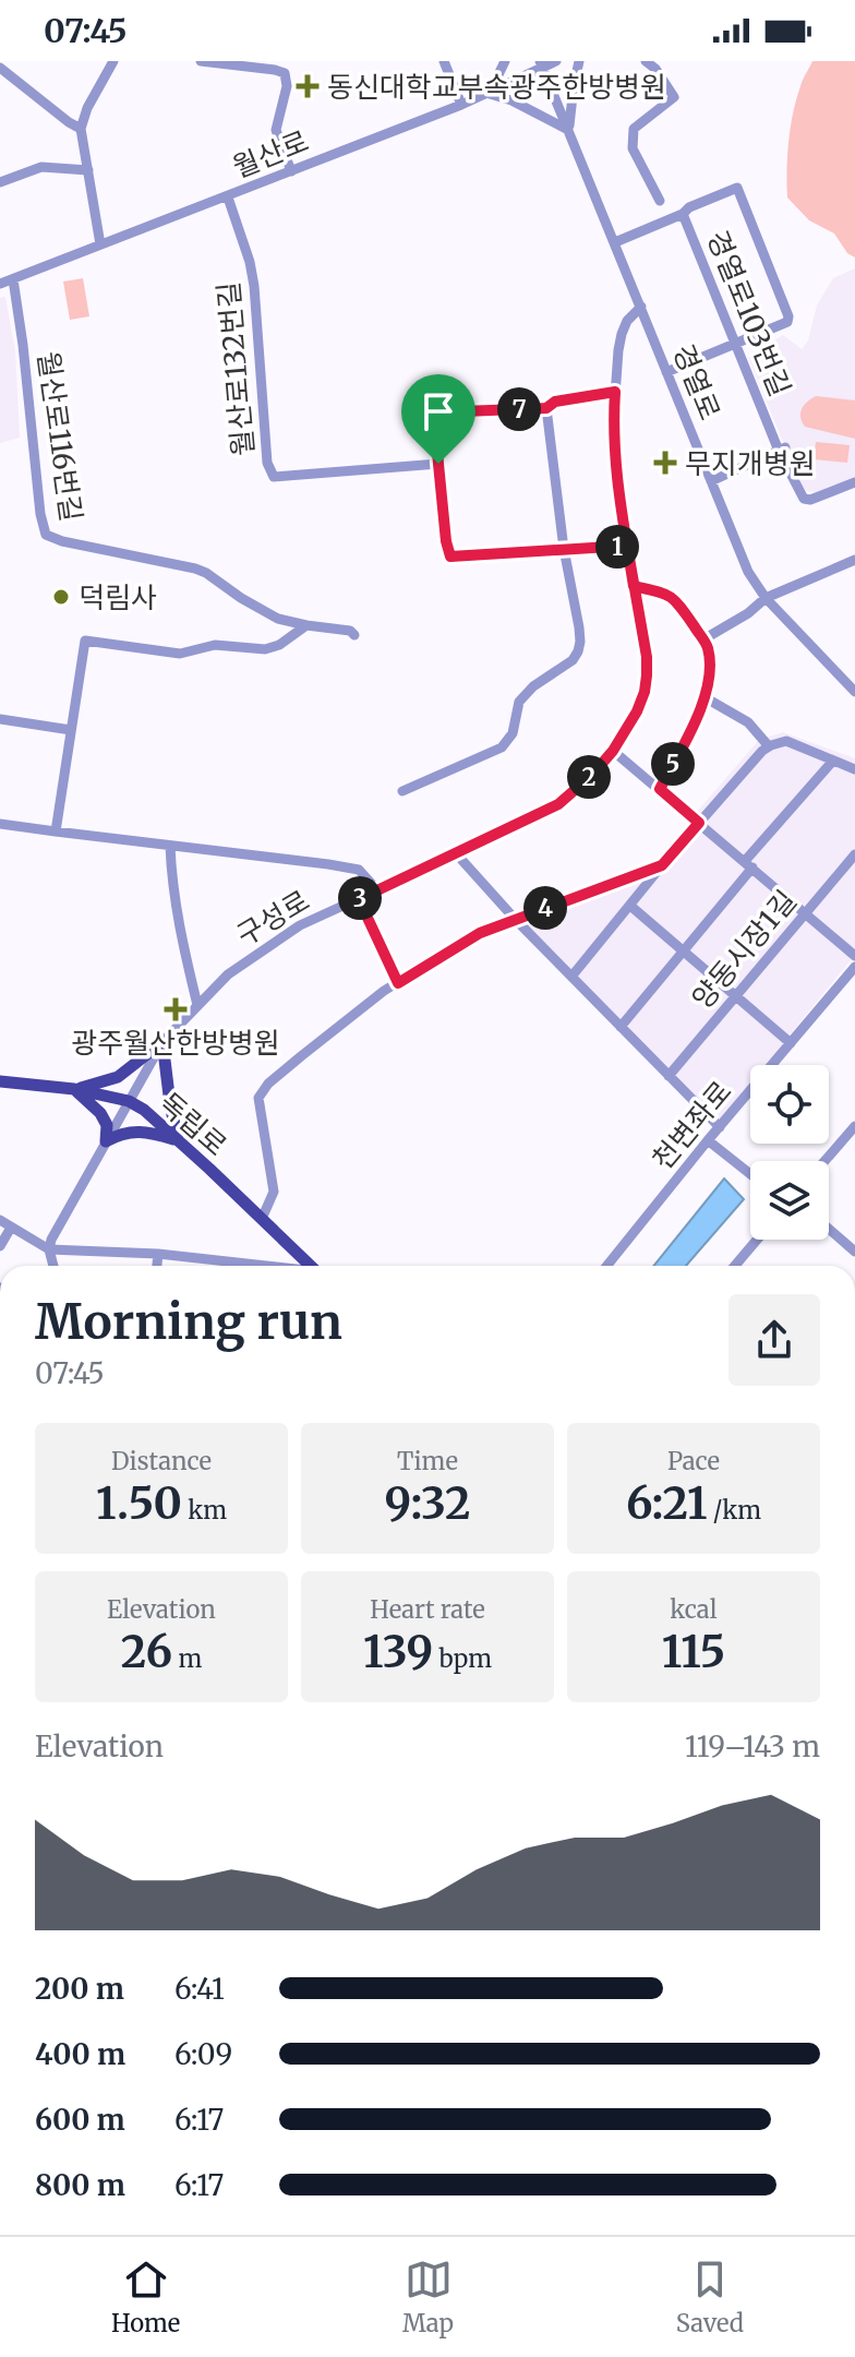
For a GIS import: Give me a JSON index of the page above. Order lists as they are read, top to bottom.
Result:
{
  "streets": {
    "main road": ["독립로"],
    "street": [
      "월산로",
      "경열로103번길",
      "월산로132번길",
      "경열로",
      "월산로116번길",
      "구성로",
      "양동시장1길",
      "천변좌로"
    ]
  },
  "crossings": [
    ["월산로", "월산로132번길"],
    ["월산로", "경열로"],
    ["월산로", "월산로116번길"],
    ["경열로103번길", "경열로"],
    ["경열로", "구성로"],
    ["구성로", "독립로"]
  ],
  "places": {
    "health": ["동신대학교부속광주한방병원", "무지개병원", "광주월산한방병원"],
    "other": ["덕림사"]
  },
  "page": {
    "status": "07:45",
    "pins": [
      "7",
      "1",
      "5",
      "2",
      "3",
      "4"
    ],
    "heading": ["Morning run", "07:45"],
    "stats": [
      ["Distance", "1.50 km"],
      ["Time", "9:32"],
      ["Pace", "6:21 /km"],
      ["Elevation", "26 m"],
      ["Heart rate", "139 bpm"],
      ["kcal", "115"]
    ],
    "chart": ["Elevation", "119–143 m"],
    "list": [
      {
        "name": "200 m",
        "note": "6:41"
      },
      {
        "name": "400 m",
        "note": "6:09"
      },
      {
        "name": "600 m",
        "note": "6:17"
      },
      {
        "name": "800 m",
        "note": "6:17"
      }
    ],
    "tabs": ["Home", "Map", "Saved"]
  }
}
